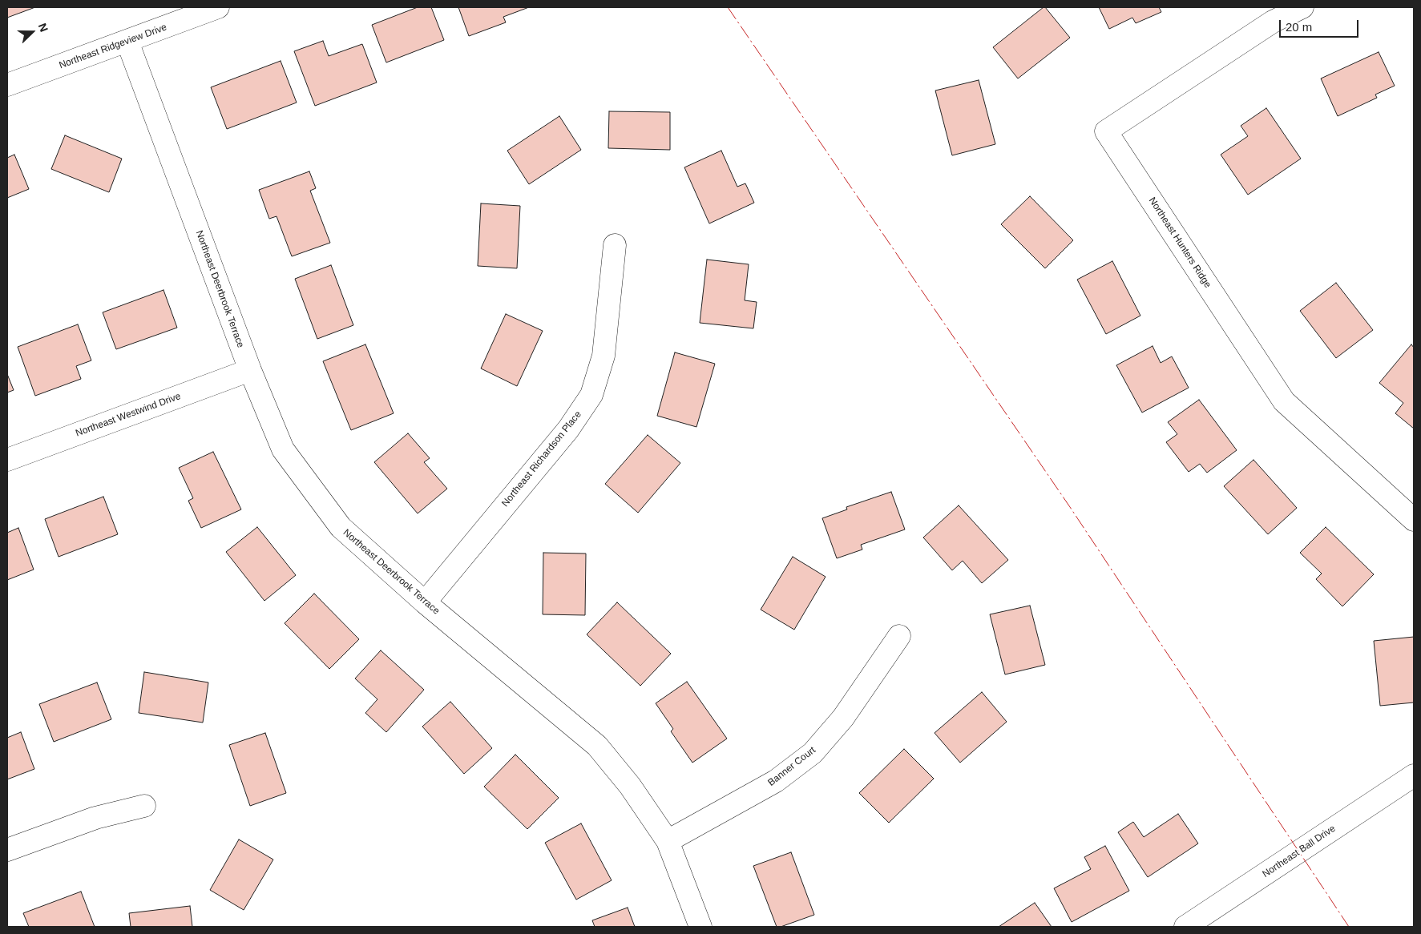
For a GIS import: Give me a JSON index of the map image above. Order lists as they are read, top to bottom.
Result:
{
  "streets": {
    "street": [
      "Northeast Ridgeview Drive",
      "Northeast Hunters Ridge",
      "Northeast Deerbrook Terrace",
      "Northeast Westwind Drive",
      "Northeast Richardson Place",
      "Banner Court",
      "Northeast Ball Drive"
    ]
  },
  "crossings": [
    ["Northeast Ridgeview Drive", "Northeast Deerbrook Terrace"],
    ["Northeast Deerbrook Terrace", "Northeast Westwind Drive"],
    ["Northeast Deerbrook Terrace", "Northeast Richardson Place"],
    ["Northeast Deerbrook Terrace", "Banner Court"]
  ],
  "scale_bar": "20 m",
  "north": "right"
}
